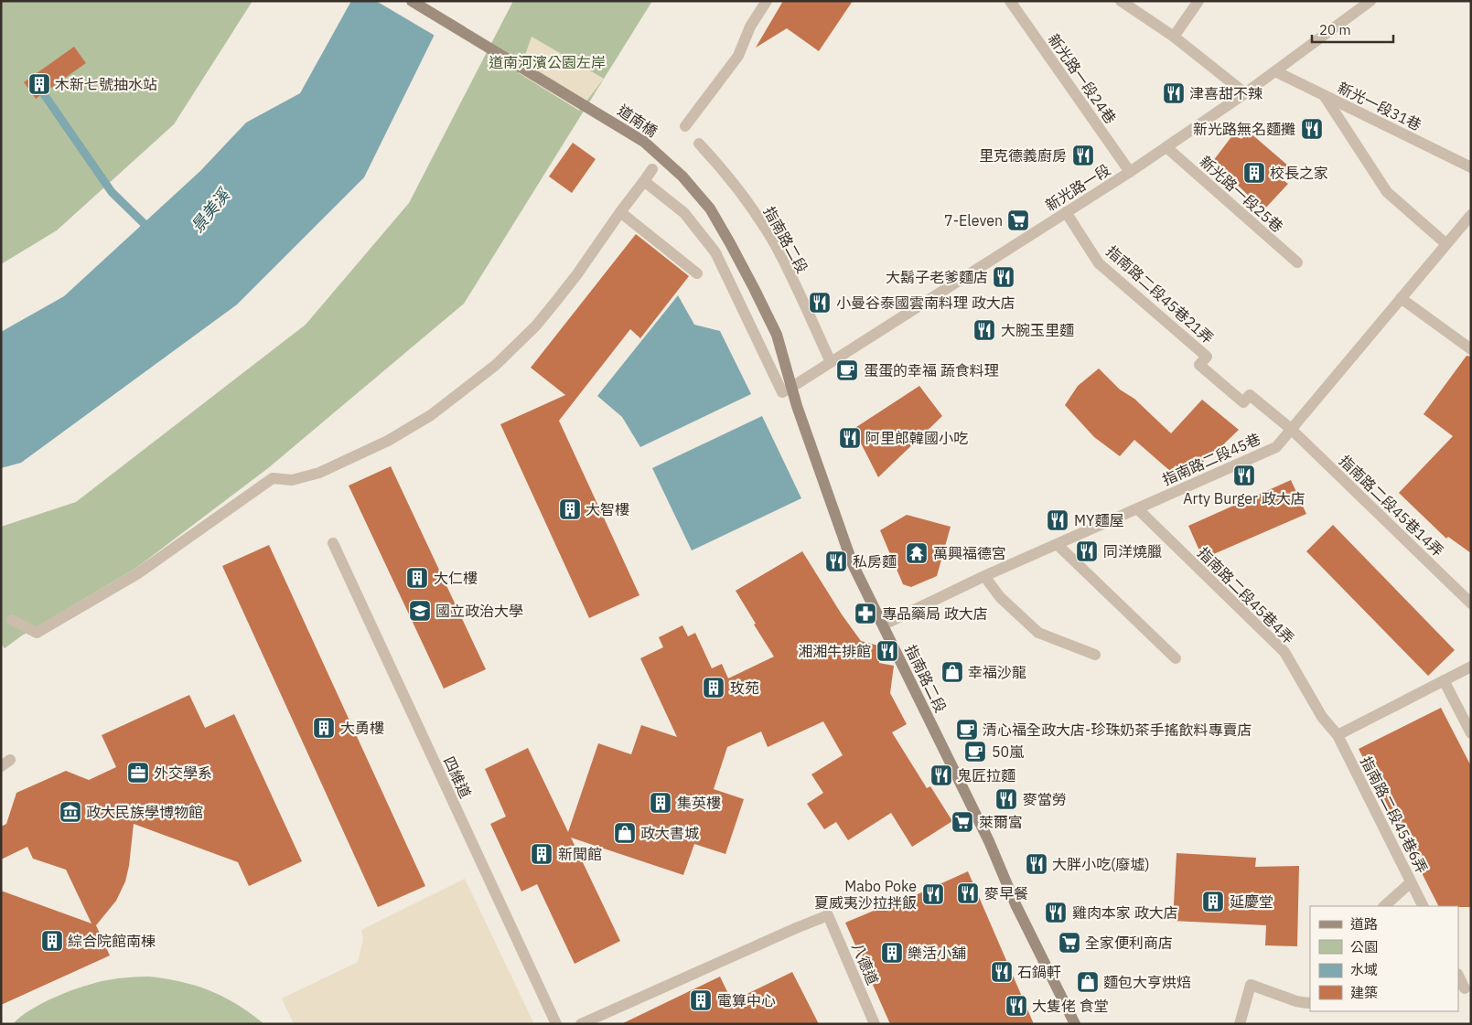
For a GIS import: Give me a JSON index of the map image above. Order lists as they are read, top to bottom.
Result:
{
  "streets": {
    "street": [
      "新光路一段24巷",
      "新光一段31巷",
      "道南橋",
      "新光路一段",
      "新光路一段25巷",
      "指南路二段",
      "指南路二段45巷21弄",
      "指南路二段45巷",
      "指南路二段45巷14弄",
      "指南路二段45巷4弄",
      "四維道",
      "指南路二段45巷6弄",
      "八德道"
    ]
  },
  "crossings": [
    ["新光路一段24巷", "新光路一段"],
    ["新光一段31巷", "新光路一段"],
    ["道南橋", "指南路二段"],
    ["新光路一段", "新光路一段25巷"],
    ["新光路一段", "指南路二段"],
    ["新光路一段", "指南路二段45巷21弄"],
    ["指南路二段", "指南路二段45巷"],
    ["指南路二段45巷21弄", "指南路二段45巷"],
    ["指南路二段45巷21弄", "指南路二段45巷14弄"],
    ["指南路二段45巷", "指南路二段45巷14弄"],
    ["指南路二段45巷", "指南路二段45巷4弄"],
    ["指南路二段45巷4弄", "指南路二段45巷6弄"]
  ],
  "water": ["景美溪"],
  "parks": ["道南河濱公園左岸"],
  "places": {
    "building": [
      "木新七號抽水站",
      "校長之家",
      "大智樓",
      "大仁樓",
      "玫苑",
      "大勇樓",
      "集英樓",
      "新聞館",
      "延慶堂",
      "綜合院館南棟",
      "樂活小舖",
      "電算中心"
    ],
    "restaurant": [
      "津喜甜不辣",
      "新光路無名麵攤",
      "里克德義廚房",
      "大鬍子老爹麵店",
      "小曼谷泰國雲南料理 政大店",
      "大腕玉里麵",
      "阿里郎韓國小吃",
      "Arty Burger 政大店",
      "MY麵屋",
      "同洋燒臘",
      "私房麵",
      "湘湘牛排館",
      "鬼匠拉麵",
      "麥當勞",
      "大胖小吃(廢墟)",
      "麥早餐",
      "Mabo Poke 夏威夷沙拉拌飯",
      "雞肉本家 政大店",
      "石鍋軒",
      "大隻佬 食堂"
    ],
    "supermarket": ["7-Eleven", "萊爾富", "全家便利商店"],
    "cafe": ["蛋蛋的幸福 蔬食料理", "清心福全政大店-珍珠奶茶手搖飲料專賣店", "50嵐"],
    "temple": ["萬興福德宮"],
    "school or university": ["國立政治大學"],
    "pharmacy": ["專品藥局 政大店"],
    "shop": ["幸福沙龍", "政大書城", "麵包大亨烘焙"],
    "office": ["外交學系"],
    "museum": ["政大民族學博物館"]
  },
  "legend": [
    "道路",
    "公園",
    "水域",
    "建築"
  ],
  "scale_bar": "20 m"
}
